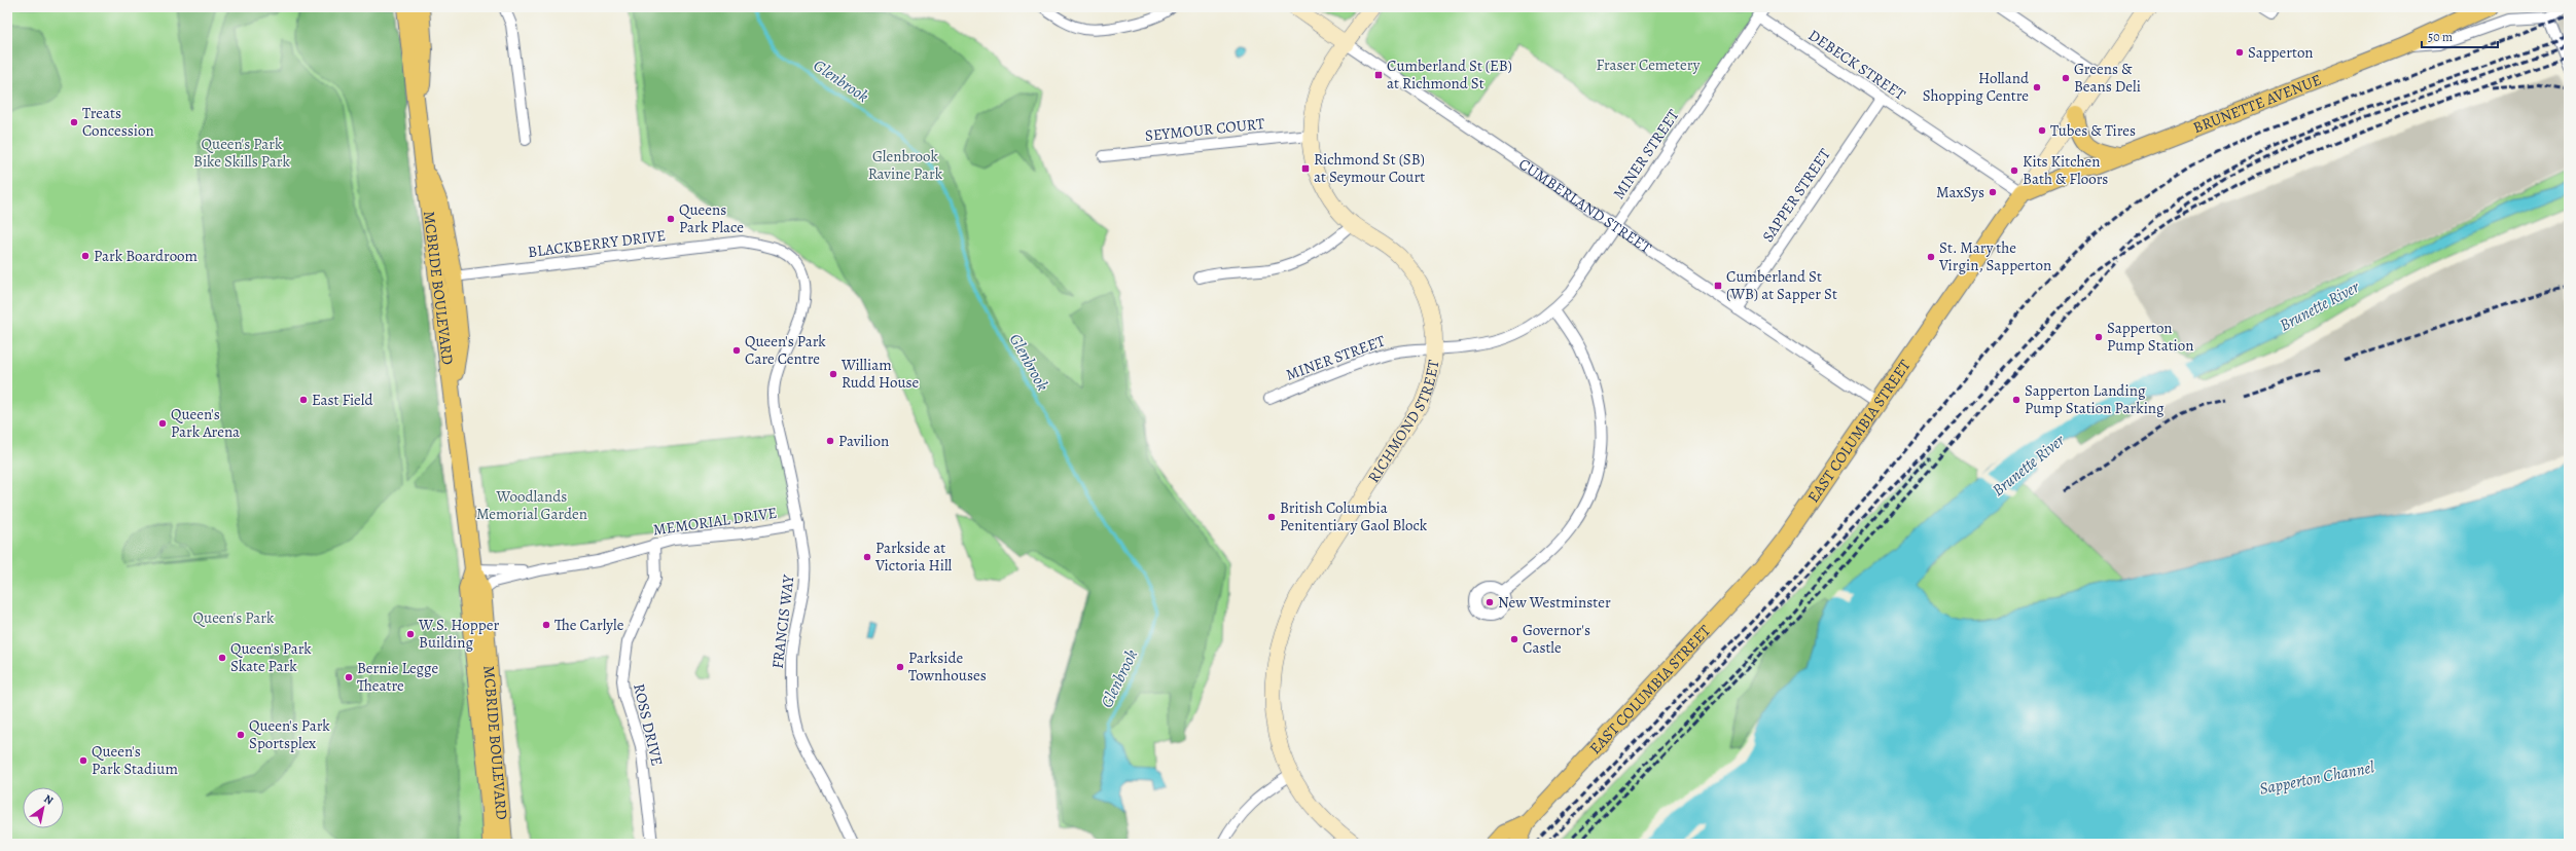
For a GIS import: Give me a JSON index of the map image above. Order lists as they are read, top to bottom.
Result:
{
  "streets": {
    "main road": ["BRUNETTE AVENUE", "MCBRIDE BOULEVARD", "EAST COLUMBIA STREET"],
    "street": [
      "DEBECK STREET",
      "SEYMOUR COURT",
      "MINER STREET",
      "SAPPER STREET",
      "CUMBERLAND STREET",
      "BLACKBERRY DRIVE",
      "RICHMOND STREET",
      "MEMORIAL DRIVE",
      "FRANCIS WAY",
      "ROSS DRIVE"
    ]
  },
  "crossings": [
    ["DEBECK STREET", "BRUNETTE AVENUE"],
    ["DEBECK STREET", "MINER STREET"],
    ["DEBECK STREET", "SAPPER STREET"],
    ["DEBECK STREET", "EAST COLUMBIA STREET"],
    ["BRUNETTE AVENUE", "EAST COLUMBIA STREET"],
    ["SEYMOUR COURT", "RICHMOND STREET"],
    ["MINER STREET", "CUMBERLAND STREET"],
    ["MINER STREET", "RICHMOND STREET"],
    ["SAPPER STREET", "CUMBERLAND STREET"],
    ["CUMBERLAND STREET", "RICHMOND STREET"],
    ["CUMBERLAND STREET", "EAST COLUMBIA STREET"],
    ["BLACKBERRY DRIVE", "FRANCIS WAY"],
    ["MCBRIDE BOULEVARD", "MEMORIAL DRIVE"],
    ["MEMORIAL DRIVE", "FRANCIS WAY"],
    ["MEMORIAL DRIVE", "ROSS DRIVE"]
  ],
  "water": ["Glenbrook", "Brunette River", "Sapperton Channel"],
  "parks": [
    "Fraser Cemetery",
    "Queen's Park Bike Skills Park",
    "Glenbrook Ravine Park",
    "Woodlands Memorial Garden",
    "Queen's Park"
  ],
  "places": {
    "other": [
      "Sapperton",
      "Greens & Beans Deli",
      "Holland Shopping Centre",
      "Treats Concession",
      "Tubes & Tires",
      "Kits Kitchen Bath & Floors",
      "MaxSys",
      "Queens Park Place",
      "Park Boardroom",
      "St. Mary the Virgin, Sapperton",
      "Sapperton Pump Station",
      "Queen's Park Care Centre",
      "William Rudd House",
      "East Field",
      "Sapperton Landing Pump Station Parking",
      "Queen's Park Arena",
      "Pavilion",
      "British Columbia Penitentiary Gaol Block",
      "Parkside at Victoria Hill",
      "New Westminster",
      "The Carlyle",
      "W.S. Hopper Building",
      "Governor's Castle",
      "Queen's Park Skate Park",
      "Parkside Townhouses",
      "Bernie Legge Theatre",
      "Queen's Park Sportsplex",
      "Queen's Park Stadium"
    ],
    "transit": ["Cumberland St (EB) at Richmond St", "Richmond St (SB) at Seymour Court", "Cumberland St (WB) at Sapper St"]
  },
  "scale_bar": "50 m",
  "north": "top right"
}
